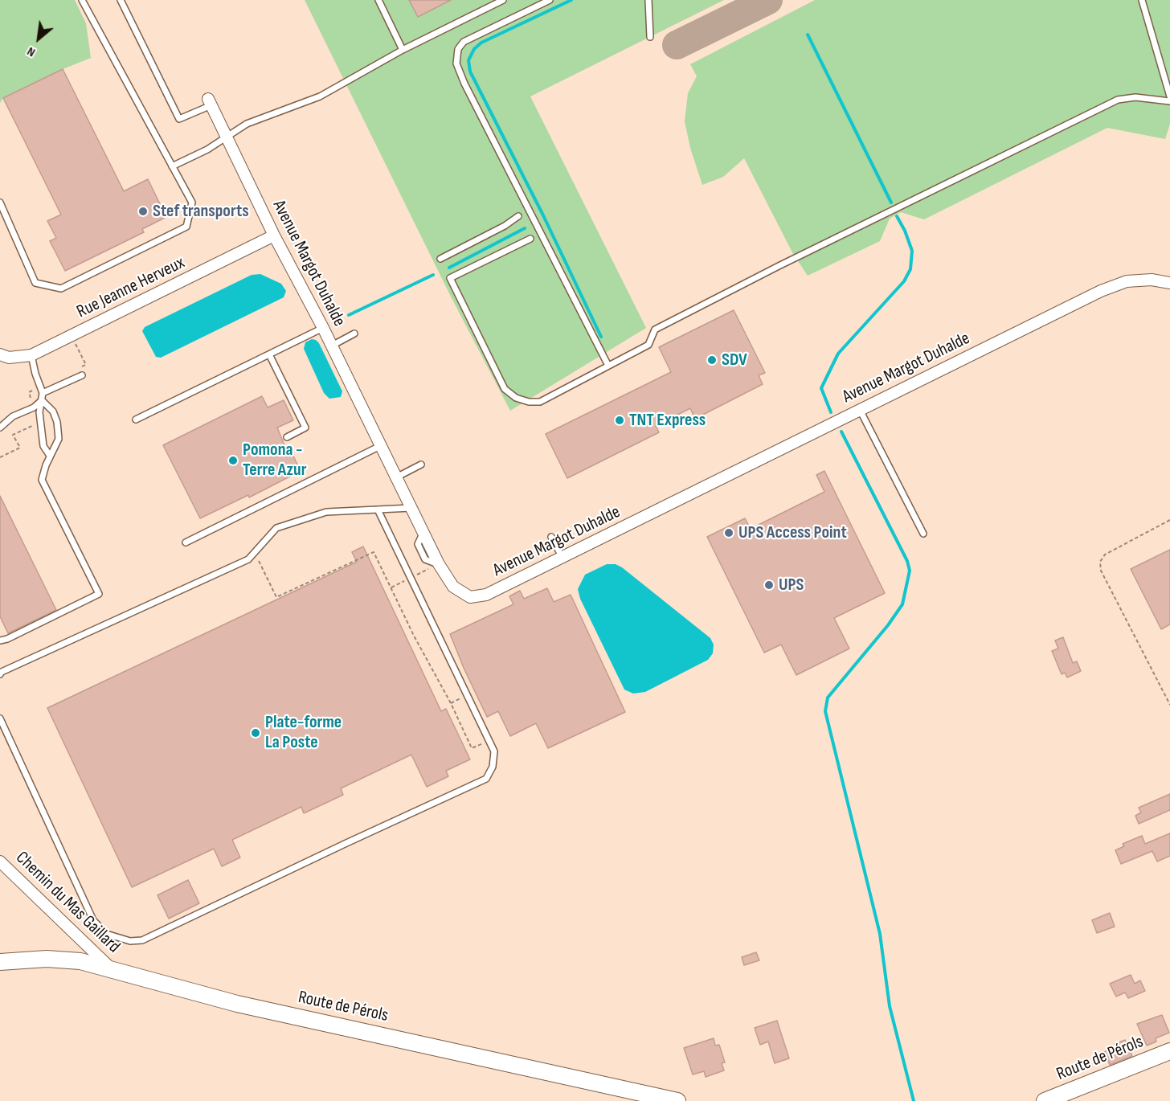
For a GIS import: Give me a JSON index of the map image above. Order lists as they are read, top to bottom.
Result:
{
  "streets": {
    "street": [
      "Avenue Margot Duhalde",
      "Rue Jeanne Herveux",
      "Chemin du Mas Gaillard",
      "Route de Pérols"
    ]
  },
  "crossings": [
    ["Avenue Margot Duhalde", "Rue Jeanne Herveux"],
    ["Chemin du Mas Gaillard", "Route de Pérols"]
  ],
  "places": [
    "Stef transports",
    "SDV",
    "TNT Express",
    "Pomona - Terre Azur",
    "UPS Access Point",
    "UPS",
    "Plate-forme La Poste"
  ],
  "north": "bottom left"
}
